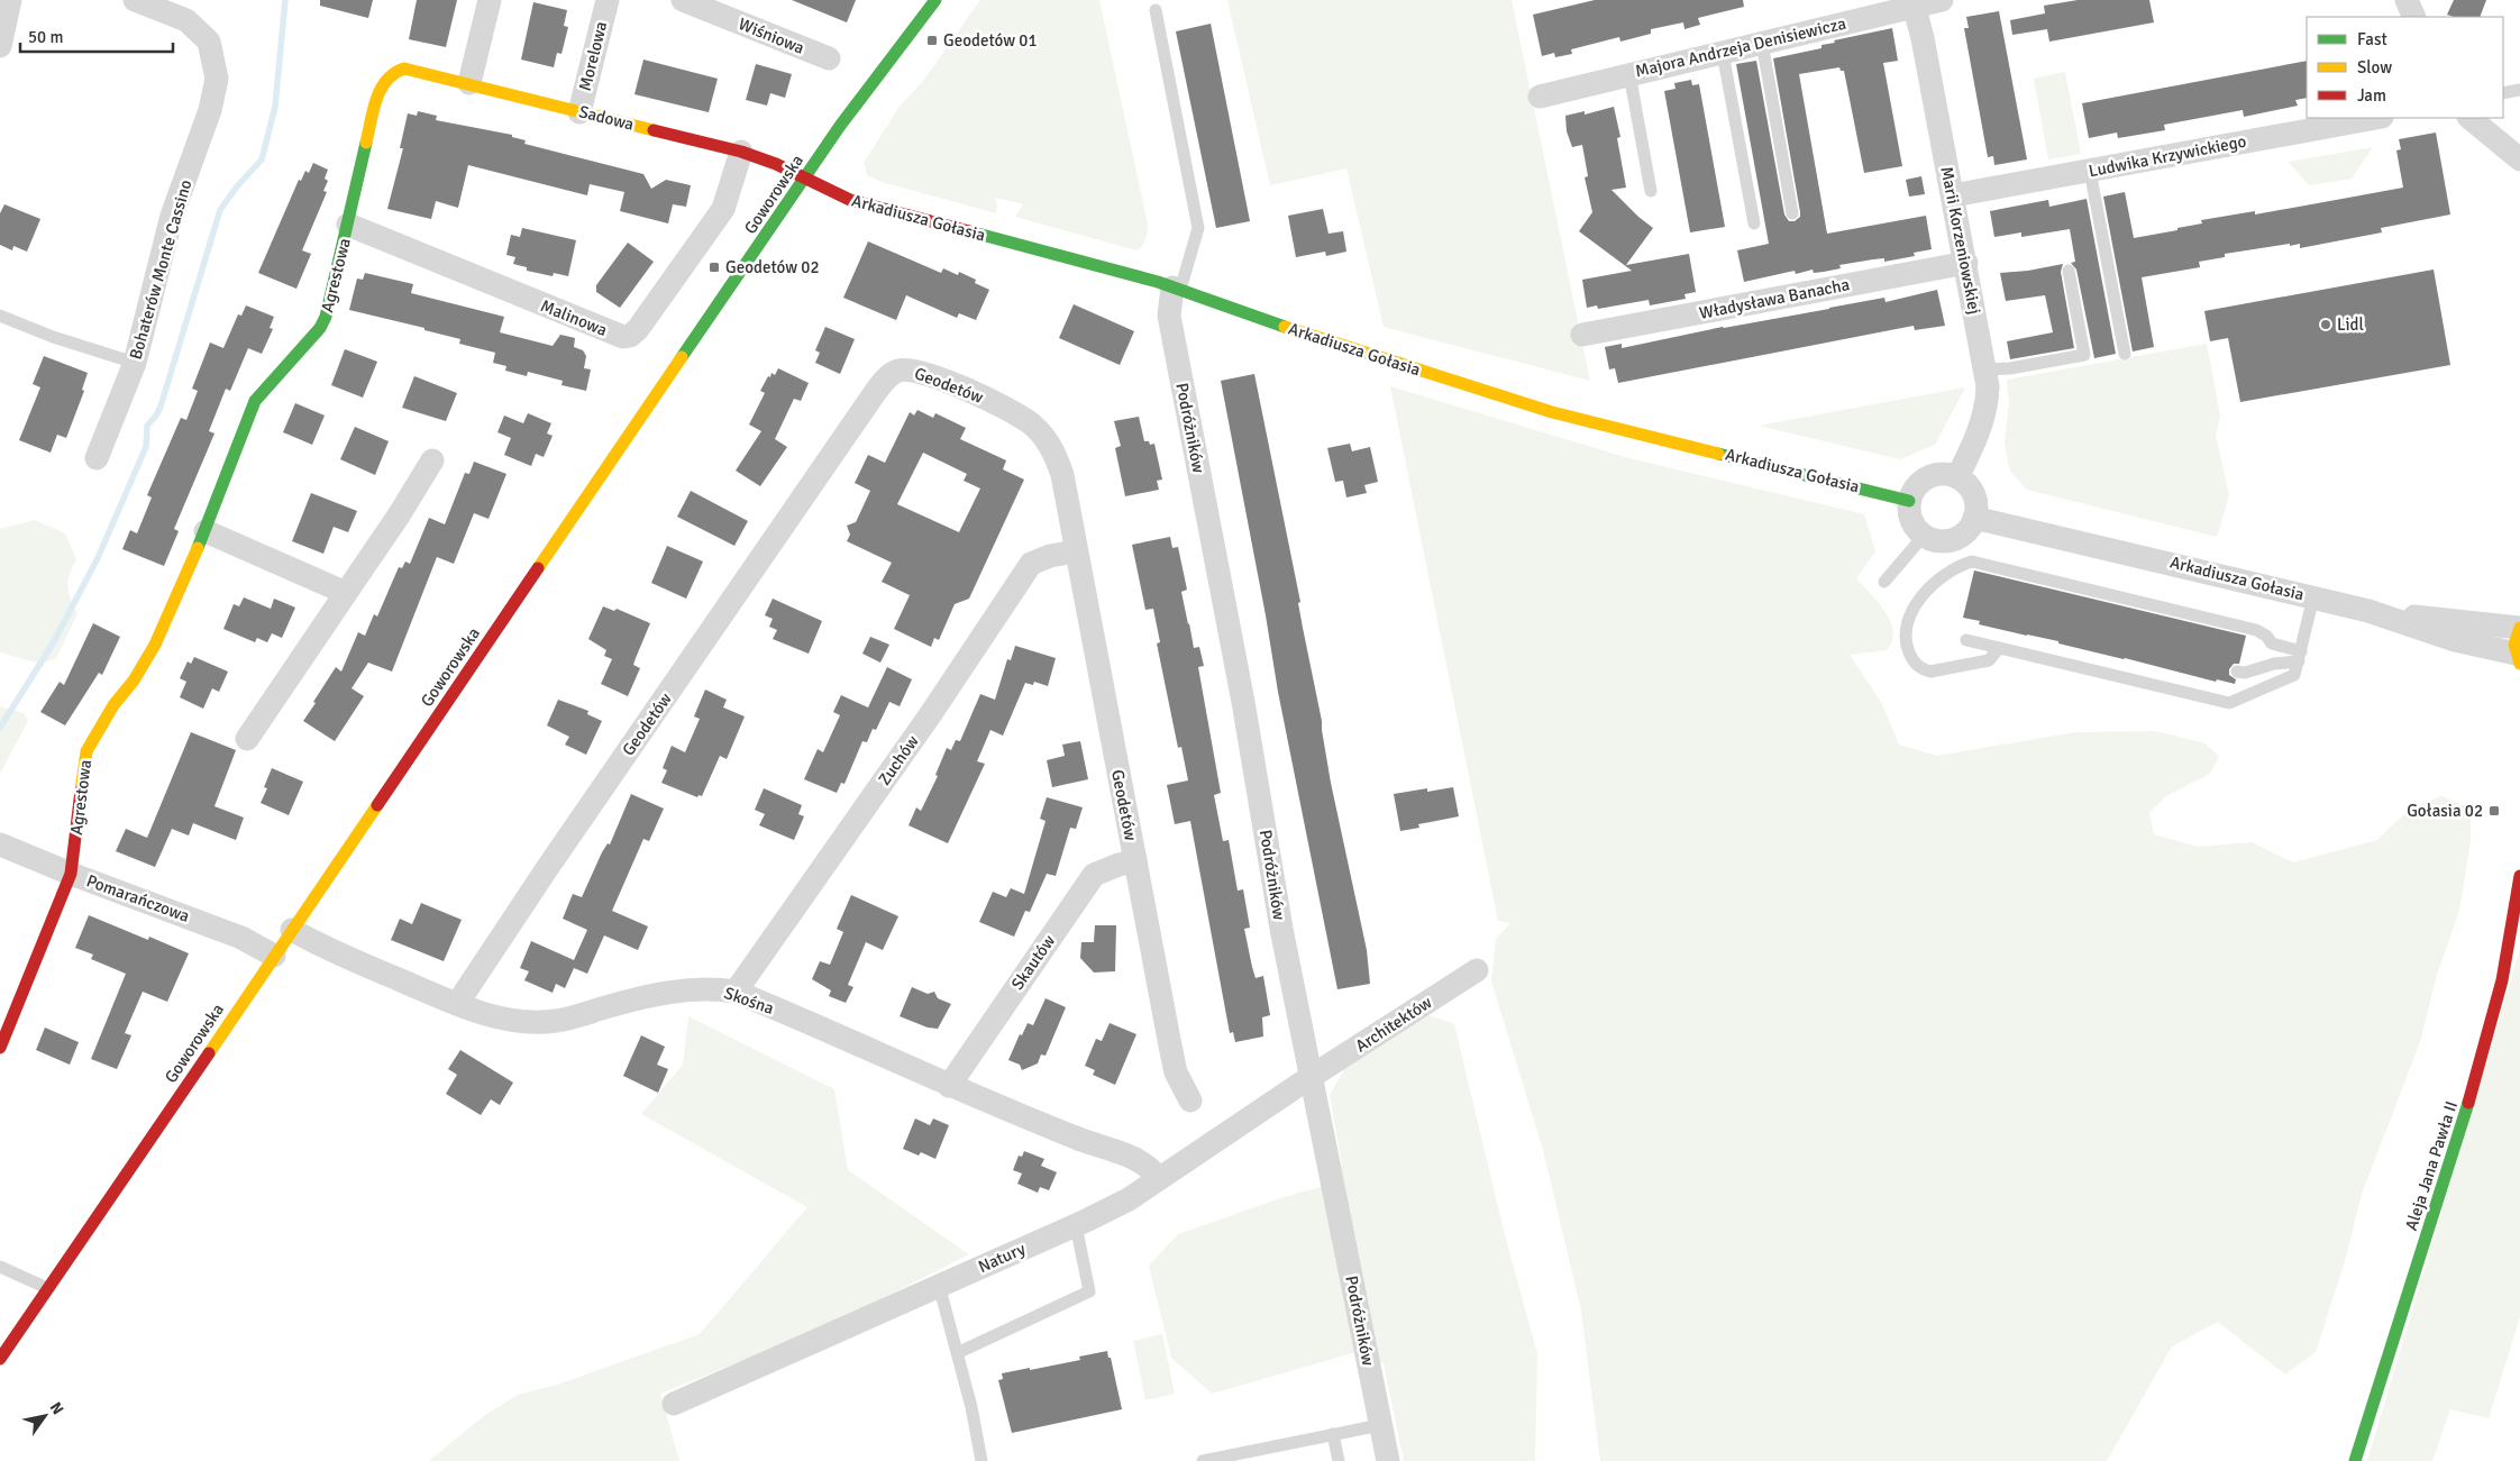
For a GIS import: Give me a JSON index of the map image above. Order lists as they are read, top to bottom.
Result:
{
  "streets": {
    "street": [
      "Wiśniowa",
      "Majora Andrzeja Denisiewicza",
      "Morelowa",
      "Sadowa",
      "Ludwika Krzywickiego",
      "Goworowska",
      "Arkadiusza Gołasia",
      "Marii Korzeniowskiej",
      "Bohaterów Monte Cassino",
      "Agrestowa",
      "Władysława Banacha",
      "Malinowa",
      "Geodetów",
      "Podróżników",
      "Zuchów",
      "Pomarańczowa",
      "Skautów",
      "Skośna",
      "Architektów",
      "Aleja Jana Pawła II",
      "Natury"
    ]
  },
  "crossings": [
    ["Majora Andrzeja Denisiewicza", "Marii Korzeniowskiej"],
    ["Morelowa", "Sadowa"],
    ["Sadowa", "Goworowska"],
    ["Sadowa", "Arkadiusza Gołasia"],
    ["Sadowa", "Agrestowa"],
    ["Sadowa", "Malinowa"],
    ["Ludwika Krzywickiego", "Marii Korzeniowskiej"],
    ["Goworowska", "Arkadiusza Gołasia"],
    ["Goworowska", "Pomarańczowa"],
    ["Goworowska", "Skośna"],
    ["Arkadiusza Gołasia", "Marii Korzeniowskiej"],
    ["Arkadiusza Gołasia", "Podróżników"],
    ["Marii Korzeniowskiej", "Władysława Banacha"],
    ["Agrestowa", "Malinowa"],
    ["Agrestowa", "Pomarańczowa"],
    ["Geodetów", "Zuchów"],
    ["Geodetów", "Skautów"],
    ["Geodetów", "Skośna"],
    ["Podróżników", "Architektów"],
    ["Podróżników", "Natury"],
    ["Zuchów", "Skośna"],
    ["Skautów", "Skośna"],
    ["Skośna", "Natury"],
    ["Architektów", "Natury"]
  ],
  "places": {
    "transit": ["Geodetów 01", "Geodetów 02", "Gołasia 02"],
    "other": ["Lidl"]
  },
  "legend": ["Fast", "Slow", "Jam"],
  "scale_bar": "50 m",
  "north": "top right"
}
